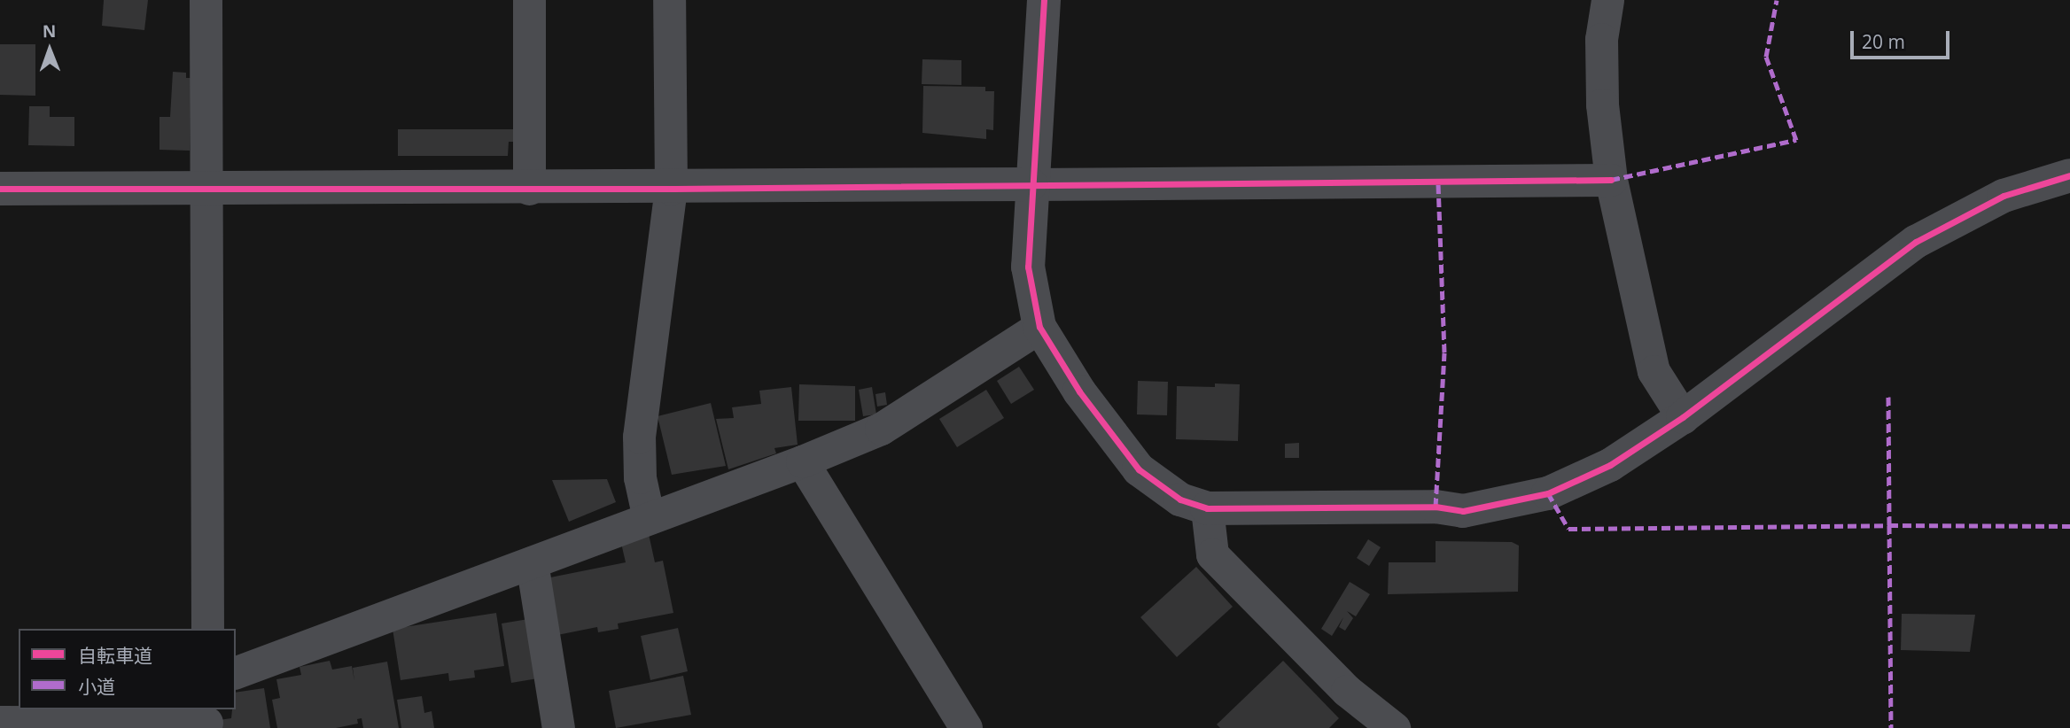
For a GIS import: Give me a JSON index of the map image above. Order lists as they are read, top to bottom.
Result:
{
  "legend": ["自転車道", "小道"],
  "scale_bar": "20 m",
  "north": "top"
}
